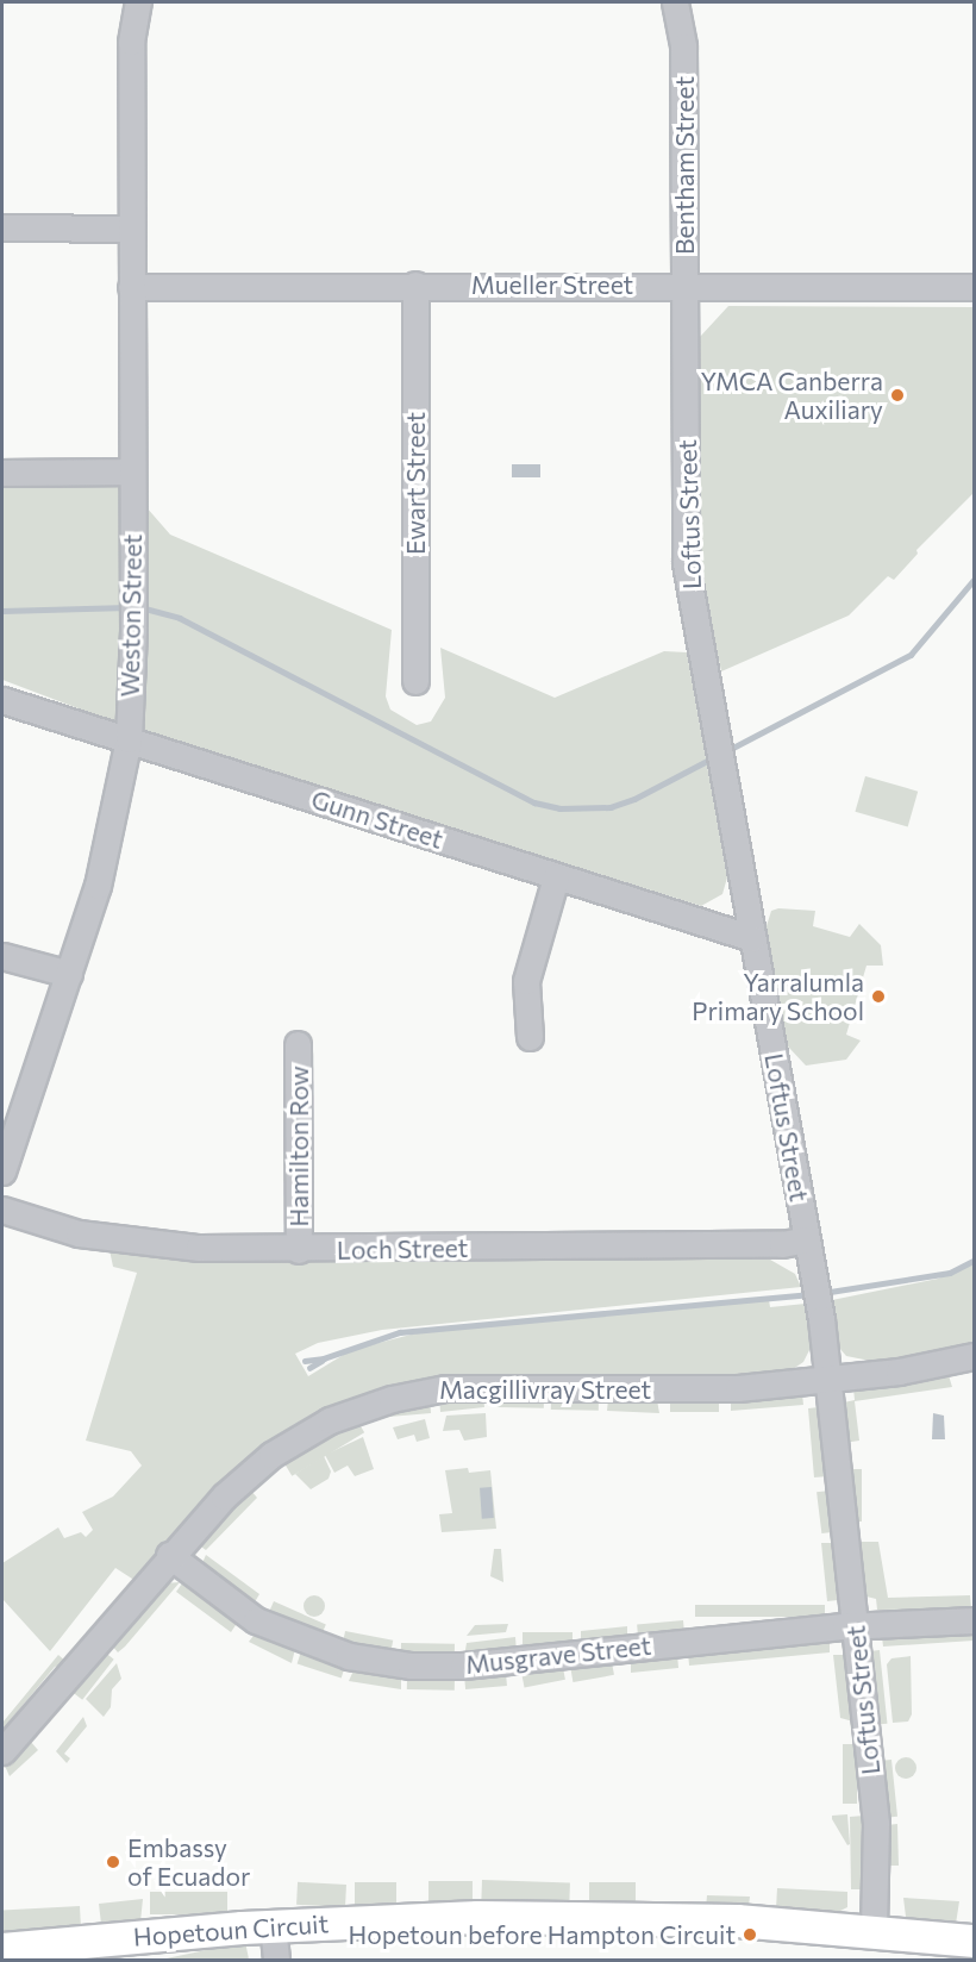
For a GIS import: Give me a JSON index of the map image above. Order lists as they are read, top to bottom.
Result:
{
  "streets": {
    "main road": ["Hopetoun Circuit"],
    "street": [
      "Bentham Street",
      "Mueller Street",
      "Ewart Street",
      "Loftus Street",
      "Weston Street",
      "Gunn Street",
      "Hamilton Row",
      "Loch Street",
      "Macgillivray Street",
      "Musgrave Street"
    ]
  },
  "crossings": [
    ["Bentham Street", "Mueller Street"],
    ["Bentham Street", "Loftus Street"],
    ["Mueller Street", "Ewart Street"],
    ["Mueller Street", "Loftus Street"],
    ["Mueller Street", "Weston Street"],
    ["Loftus Street", "Gunn Street"],
    ["Loftus Street", "Loch Street"],
    ["Loftus Street", "Macgillivray Street"],
    ["Loftus Street", "Musgrave Street"],
    ["Loftus Street", "Hopetoun Circuit"],
    ["Weston Street", "Gunn Street"],
    ["Hamilton Row", "Loch Street"],
    ["Macgillivray Street", "Musgrave Street"]
  ],
  "places": [
    "YMCA Canberra Auxiliary",
    "Yarralumla Primary School",
    "Embassy of Ecuador",
    "Hopetoun before Hampton Circuit"
  ]
}
